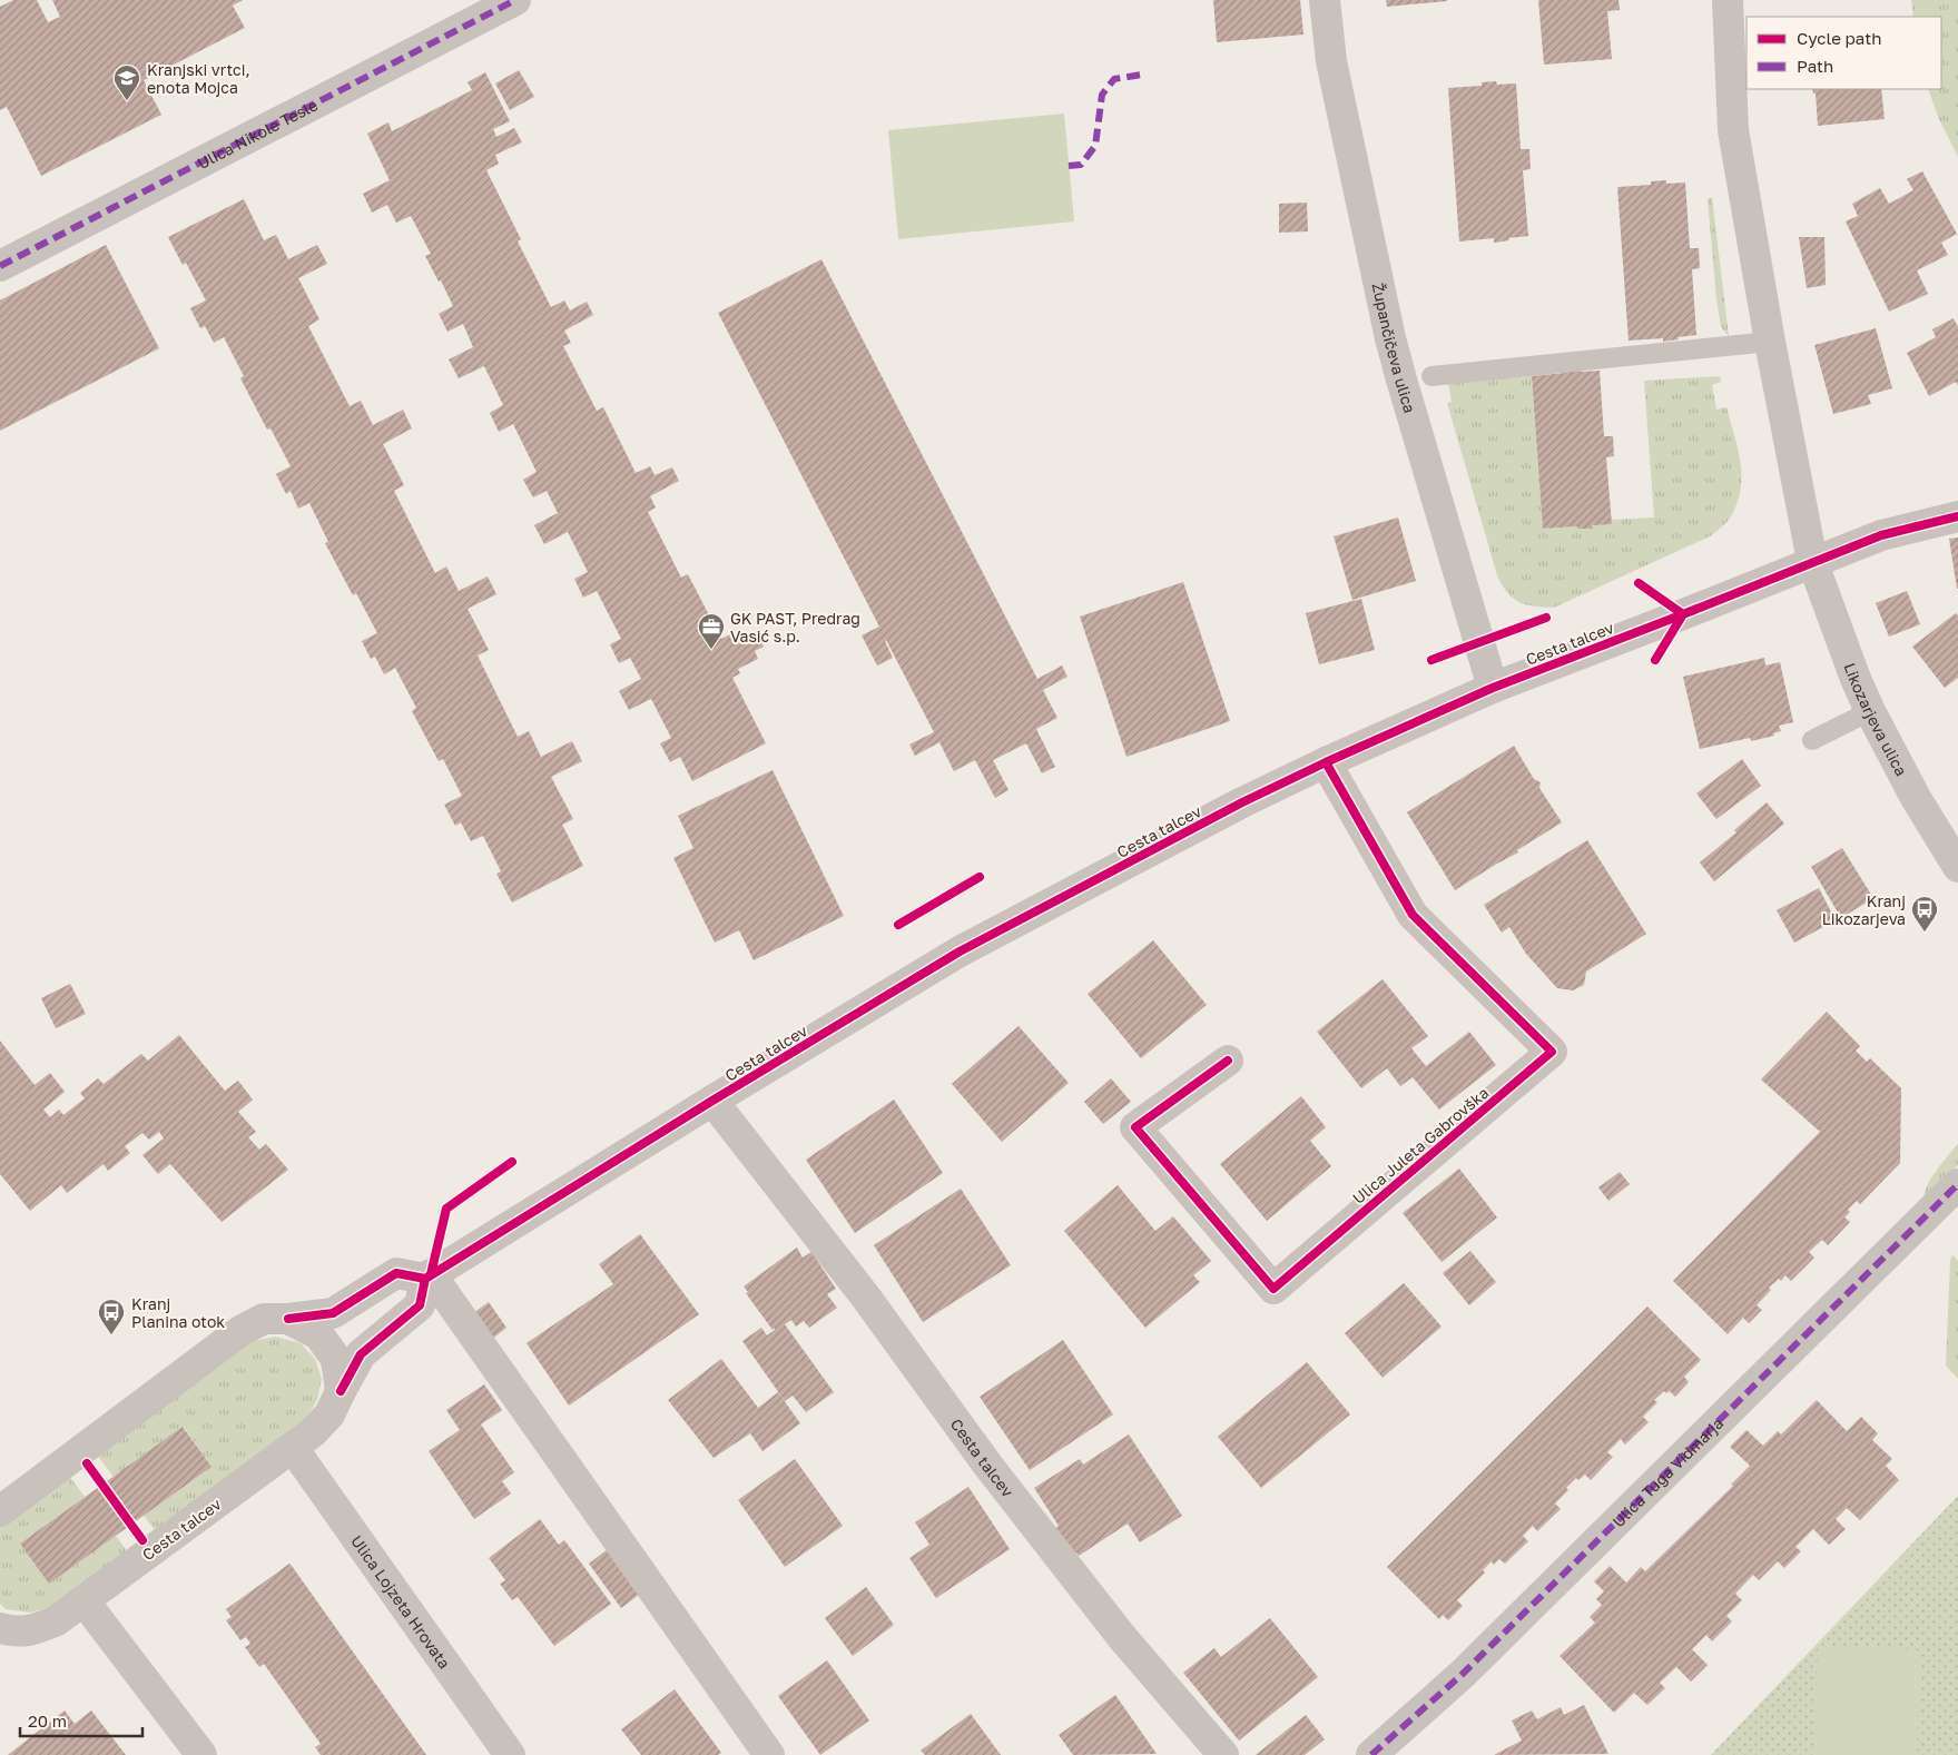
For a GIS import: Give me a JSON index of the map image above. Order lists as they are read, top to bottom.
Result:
{
  "streets": {
    "street": [
      "Ulica Nikole Tesle",
      "Župančičeva ulica",
      "Cesta talcev",
      "Likozarjeva ulica",
      "Ulica Juleta Gabrovška",
      "Ulica Tuga Vidmarja",
      "Ulica Lojzeta Hrovata"
    ]
  },
  "crossings": [
    ["Župančičeva ulica", "Cesta talcev"],
    ["Cesta talcev", "Likozarjeva ulica"],
    ["Cesta talcev", "Ulica Juleta Gabrovška"],
    ["Cesta talcev", "Ulica Lojzeta Hrovata"]
  ],
  "places": {
    "school or university": ["Kranjski vrtci, enota Mojca"],
    "office": ["GK PAST, Predrag Vasić s.p."],
    "bus stop": ["Kranj Likozarjeva", "Kranj Planina otok"]
  },
  "legend": ["Cycle path", "Path"],
  "scale_bar": "20 m"
}
